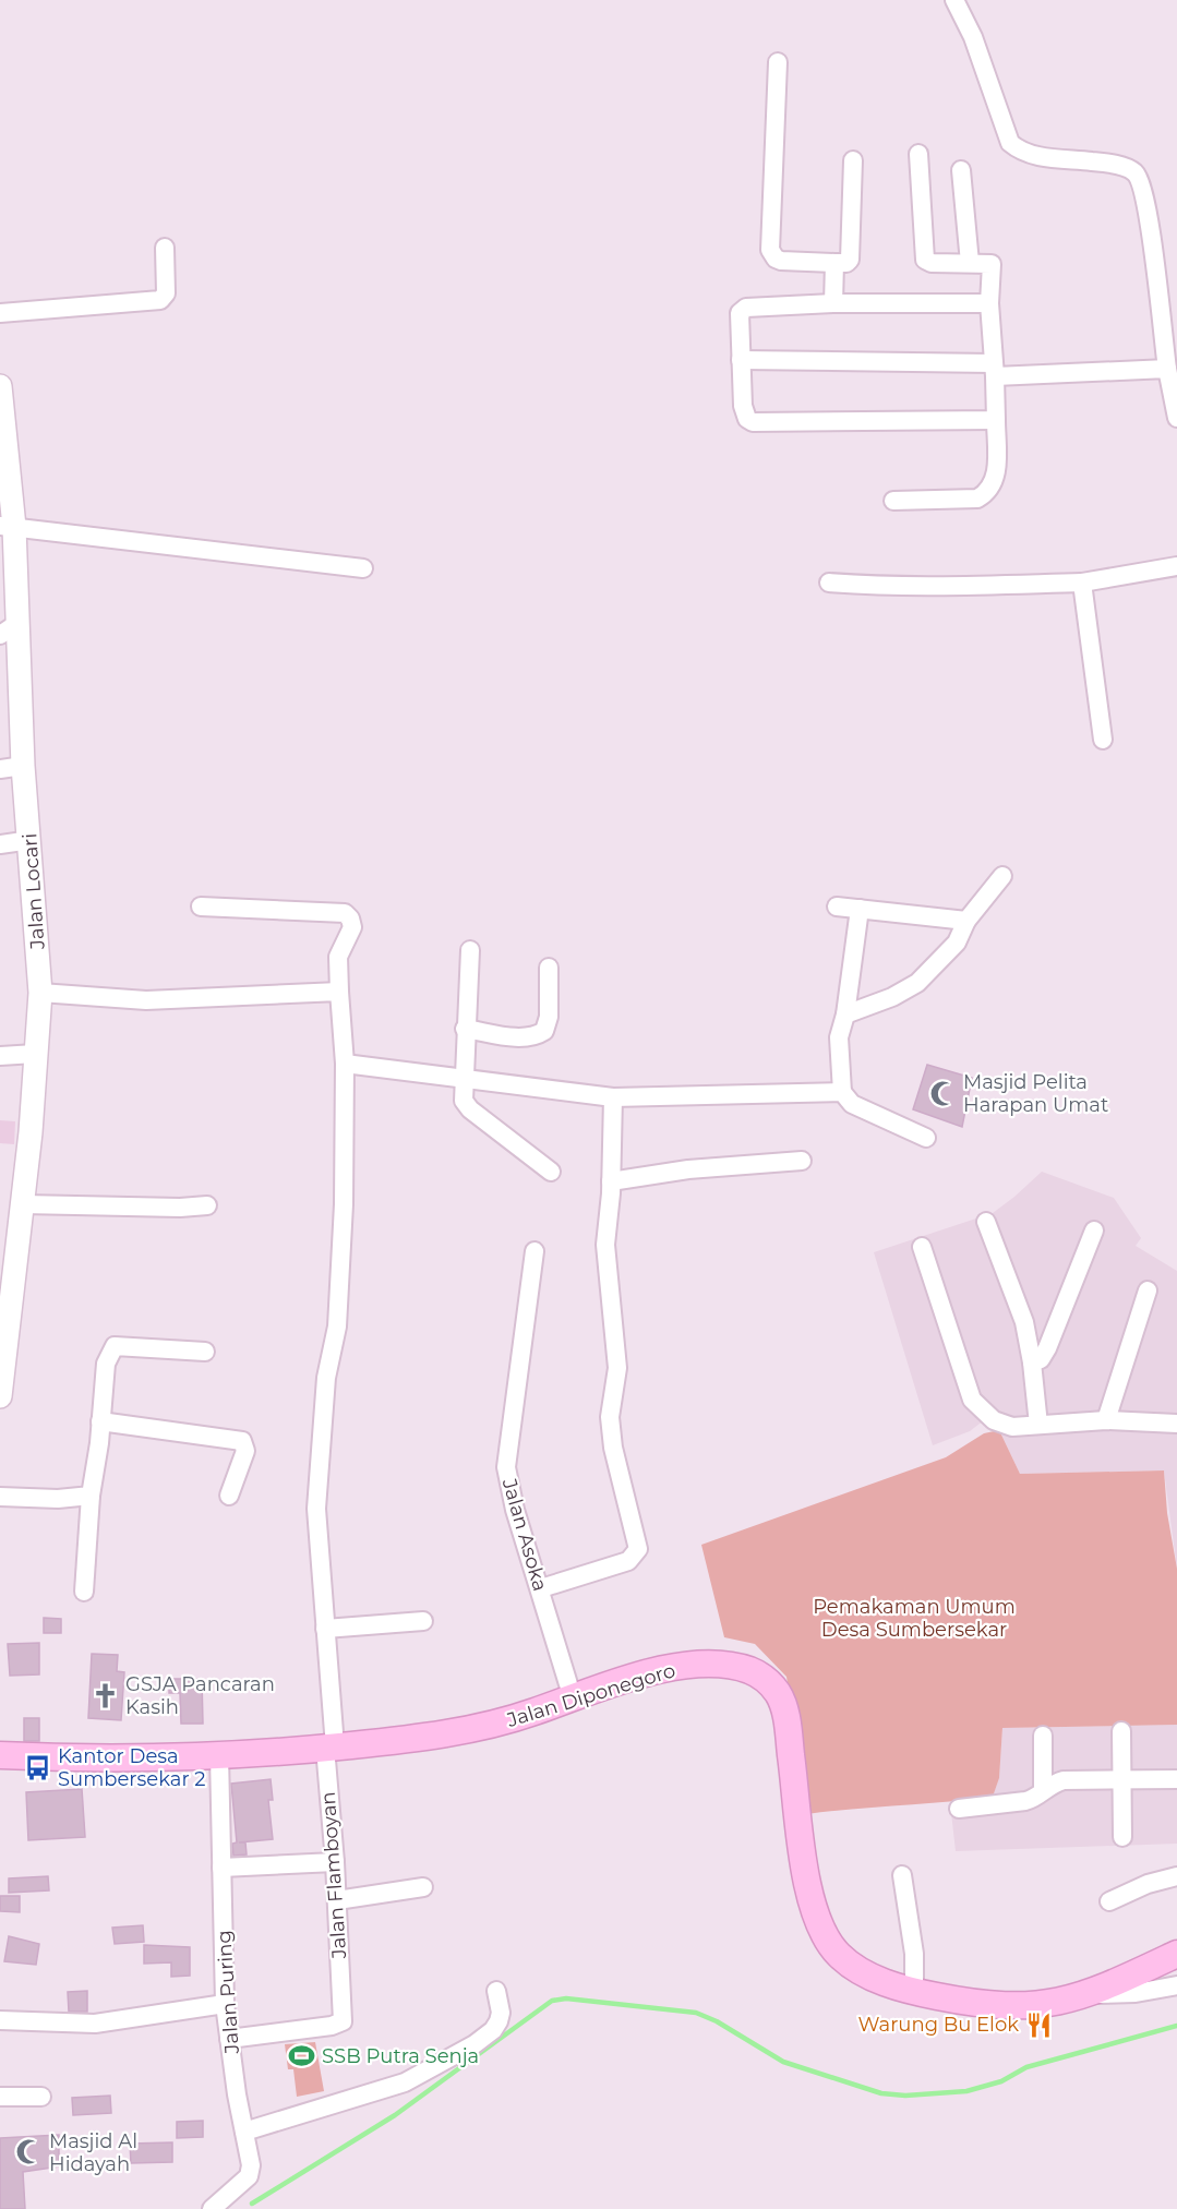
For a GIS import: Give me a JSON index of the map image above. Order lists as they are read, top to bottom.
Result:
{
  "streets": {
    "main road": ["Jalan Diponegoro"],
    "street": [
      "Jalan Locari",
      "Jalan Asoka",
      "Jalan Flamboyan",
      "Jalan Puring"
    ]
  },
  "crossings": [
    ["Jalan Asoka", "Jalan Diponegoro"],
    ["Jalan Diponegoro", "Jalan Flamboyan"],
    ["Jalan Diponegoro", "Jalan Puring"],
    ["Jalan Flamboyan", "Jalan Puring"]
  ],
  "parks": ["Pemakaman Umum Desa Sumbersekar"],
  "places": {
    "mosque": ["Masjid Pelita Harapan Umat", "Masjid Al Hidayah"],
    "church": ["GSJA Pancaran Kasih"],
    "bus stop": ["Kantor Desa Sumbersekar 2"],
    "restaurant": ["Warung Bu Elok"],
    "sports": ["SSB Putra Senja"]
  }
}
